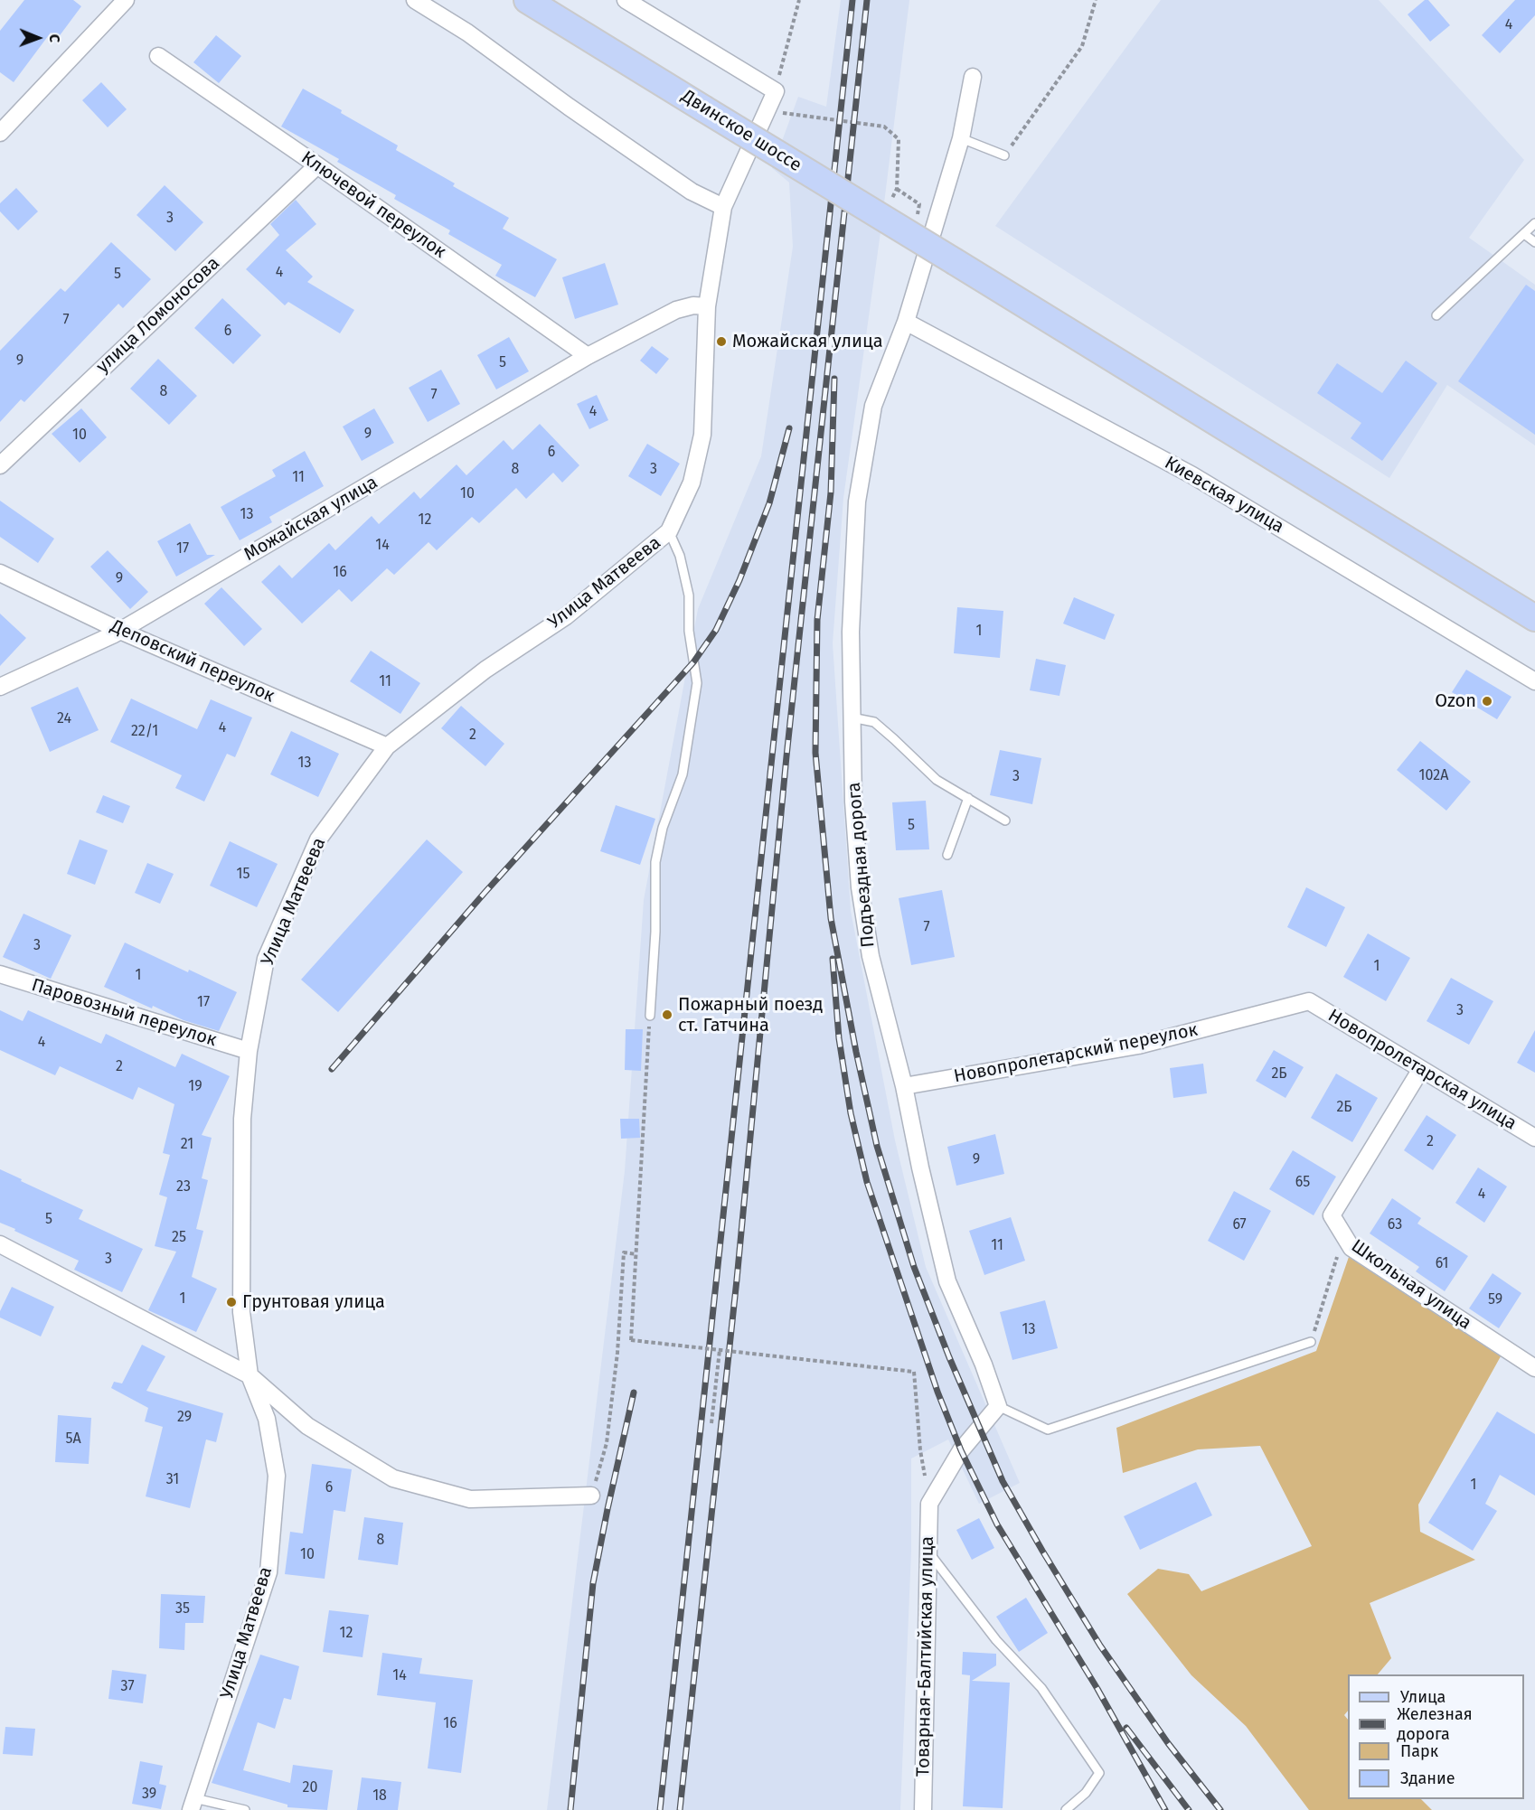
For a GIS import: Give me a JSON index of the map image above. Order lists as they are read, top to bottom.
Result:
{
  "streets": {
    "main road": ["Двинское шоссе"],
    "street": [
      "Ключевой переулок",
      "улица Ломоносова",
      "Киевская улица",
      "Можайская улица",
      "Улица Матвеева",
      "Деповский переулок",
      "Подъездная дорога",
      "Паровозный переулок",
      "Новопролетарский переулок",
      "Новопролетарская улица",
      "Школьная улица",
      "Товарная-Балтийская улица"
    ]
  },
  "crossings": [
    ["Ключевой переулок", "улица Ломоносова"],
    ["Ключевой переулок", "Можайская улица"],
    ["Киевская улица", "Подъездная дорога"],
    ["Можайская улица", "Улица Матвеева"],
    ["Можайская улица", "Деповский переулок"],
    ["Улица Матвеева", "Деповский переулок"],
    ["Улица Матвеева", "Паровозный переулок"],
    ["Подъездная дорога", "Новопролетарский переулок"],
    ["Подъездная дорога", "Товарная-Балтийская улица"],
    ["Новопролетарский переулок", "Новопролетарская улица"],
    ["Новопролетарская улица", "Школьная улица"]
  ],
  "places": [
    "Можайская улица",
    "Ozon",
    "Пожарный поезд ст. Гатчина",
    "Грунтовая улица"
  ],
  "house_numbers": [
    "4",
    "3",
    "4",
    "5",
    "7",
    "6",
    "9",
    "5",
    "8",
    "7",
    "4",
    "9",
    "10",
    "6",
    "8",
    "3",
    "11",
    "10",
    "13",
    "12",
    "14",
    "17",
    "16",
    "9",
    "1",
    "11",
    "24",
    "4",
    "22/1",
    "2",
    "13",
    "102А",
    "3",
    "5",
    "15",
    "7",
    "3",
    "1",
    "1",
    "17",
    "3",
    "4",
    "2",
    "2Б",
    "19",
    "2Б",
    "2",
    "21",
    "9",
    "65",
    "23",
    "4",
    "5",
    "67",
    "63",
    "25",
    "11",
    "3",
    "61",
    "1",
    "59",
    "13",
    "29",
    "5А",
    "31",
    "1",
    "6",
    "8",
    "10",
    "35",
    "12",
    "14",
    "37",
    "16",
    "20",
    "39",
    "18"
  ],
  "legend": [
    "Улица",
    "Железная дорога",
    "Парк",
    "Здание"
  ],
  "north": "right"
}
